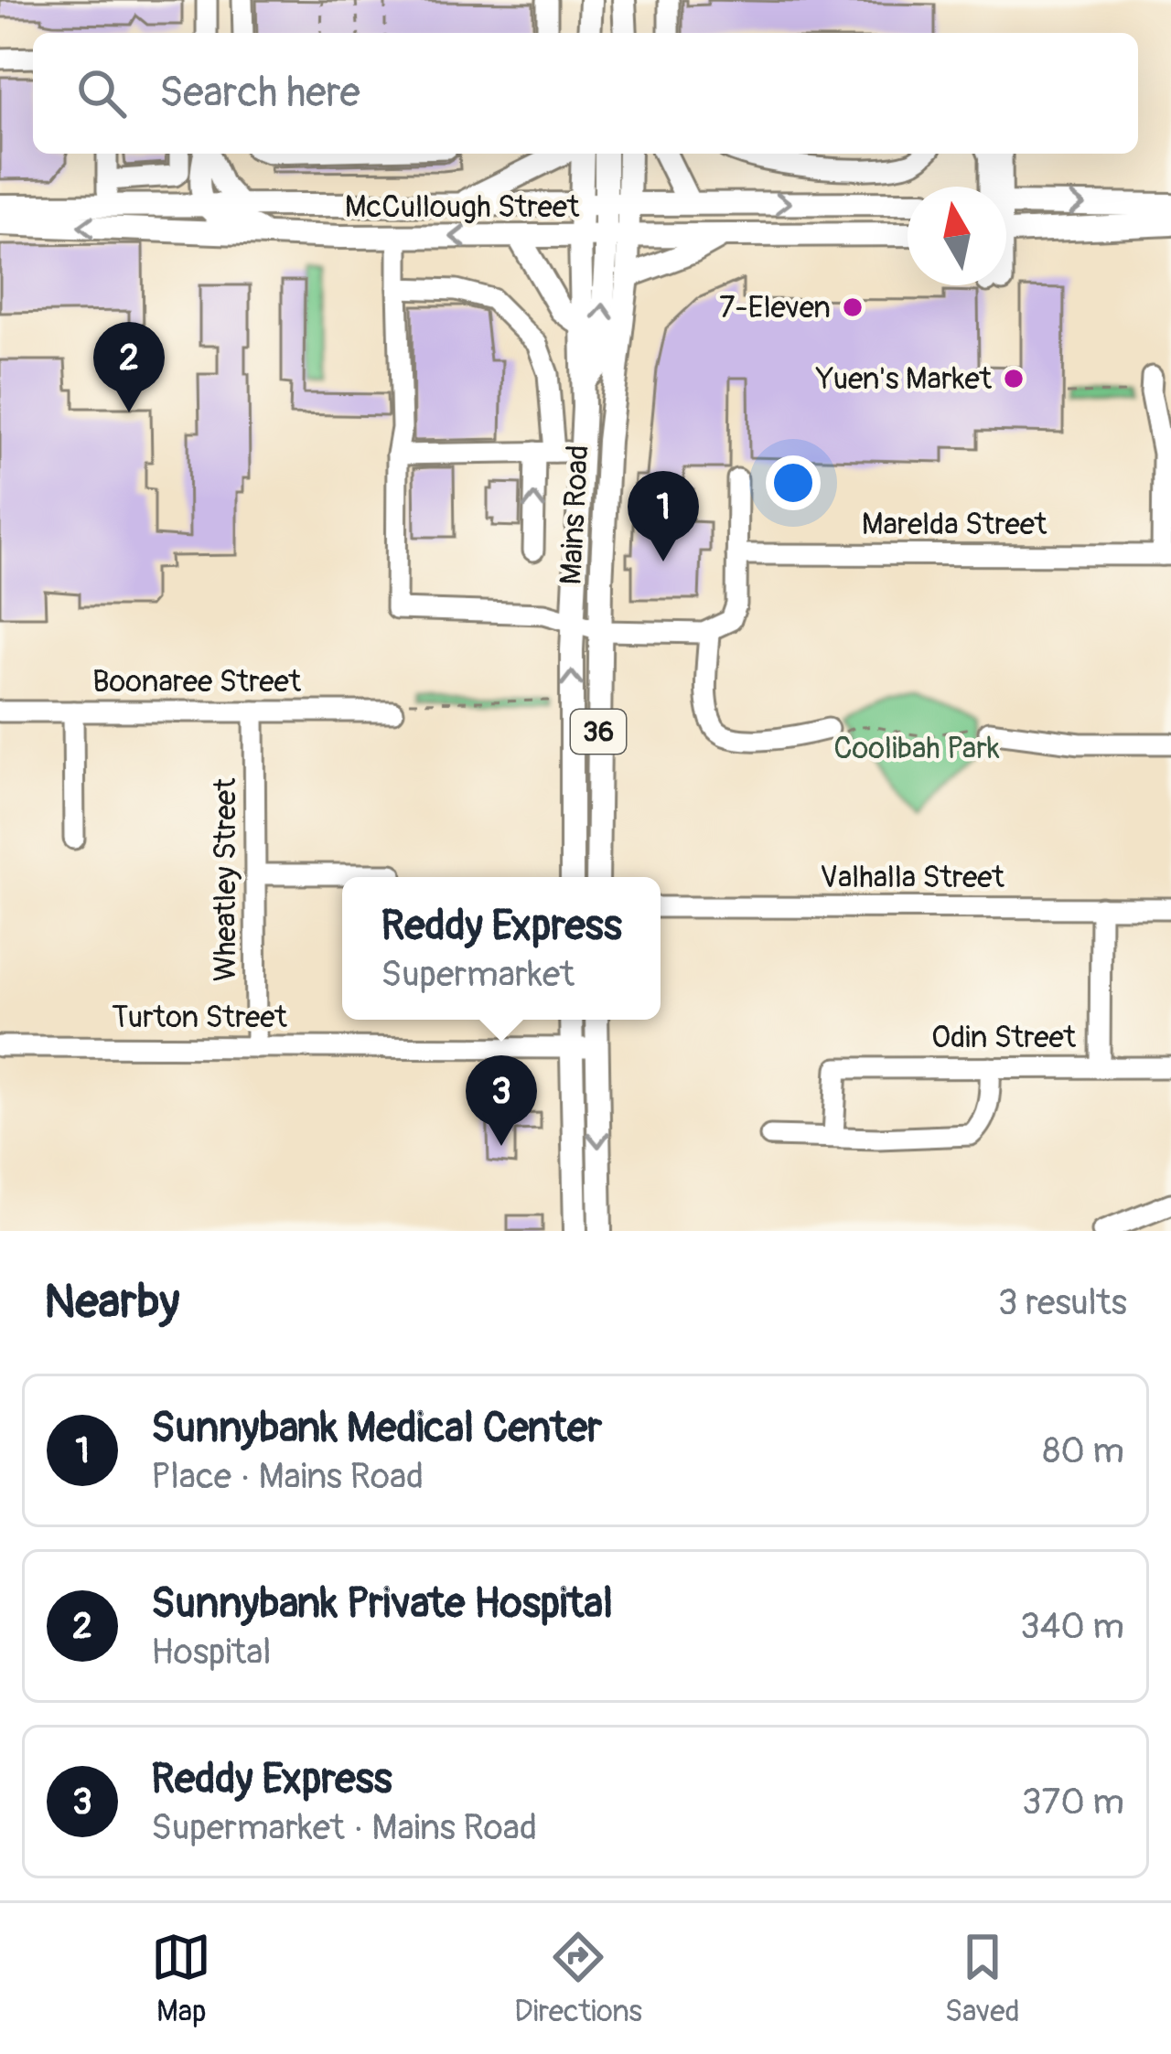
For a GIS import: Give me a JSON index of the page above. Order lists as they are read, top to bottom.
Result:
{
  "streets": {
    "main road": ["McCullough Street", "Mains Road", "36"],
    "street": [
      "Marelda Street",
      "Boonaree Street",
      "Valhalla Street",
      "Wheatley Street",
      "Turton Street",
      "Odin Street"
    ]
  },
  "crossings": [
    ["McCullough Street", "Mains Road"],
    ["Boonaree Street", "Wheatley Street"],
    ["Wheatley Street", "Turton Street"]
  ],
  "parks": ["Coolibah Park"],
  "places": ["7-Eleven", "Yuen's Market"],
  "north": "top",
  "page": {
    "search": "Search here",
    "pins": ["2", "1", "3"],
    "popup": ["Reddy Express", "Supermarket"],
    "heading": ["Nearby", "3 results"],
    "list": [
      {
        "mark": "1",
        "name": "Sunnybank Medical Center",
        "note": "Place · Mains Road",
        "value": "80 m"
      },
      {
        "mark": "2",
        "name": "Sunnybank Private Hospital",
        "note": "Hospital",
        "value": "340 m"
      },
      {
        "mark": "3",
        "name": "Reddy Express",
        "note": "Supermarket · Mains Road",
        "value": "370 m"
      }
    ],
    "nav": ["Map", "Directions", "Saved"]
  }
}
